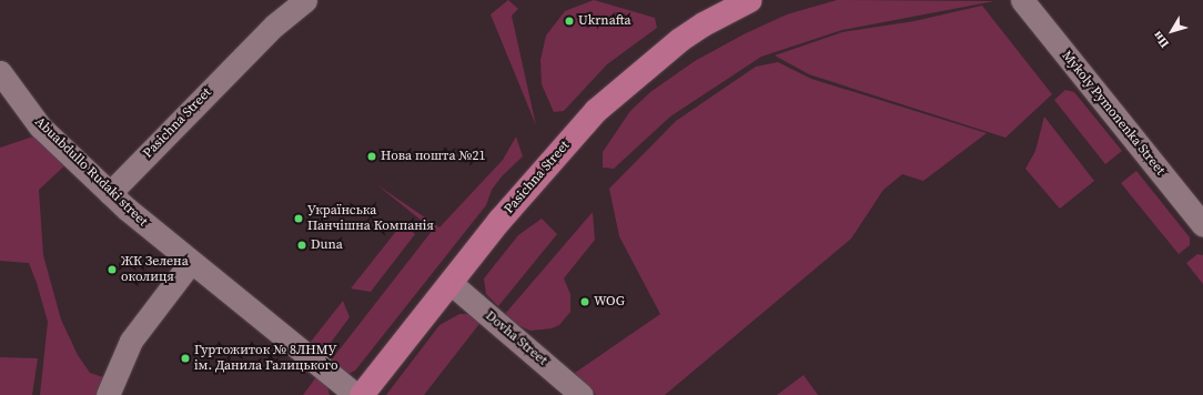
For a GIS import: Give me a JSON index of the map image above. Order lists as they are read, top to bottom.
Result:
{
  "streets": {
    "main road": ["Pasichna Street"],
    "street": ["Mykoly Pymonenka Street", "Abuabdullo Rudaki street", "Dovha Street"]
  },
  "crossings": [
    ["Pasichna Street", "Abuabdullo Rudaki street"],
    ["Pasichna Street", "Dovha Street"]
  ],
  "places": [
    "Ukrnafta",
    "Нова пошта №21",
    "Українська Панчішна Компанія",
    "Duna",
    "ЖК Зелена околиця",
    "WOG",
    "Гуртожиток № 8ЛНМУ ім. Данила Галицького"
  ],
  "north": "bottom left"
}
